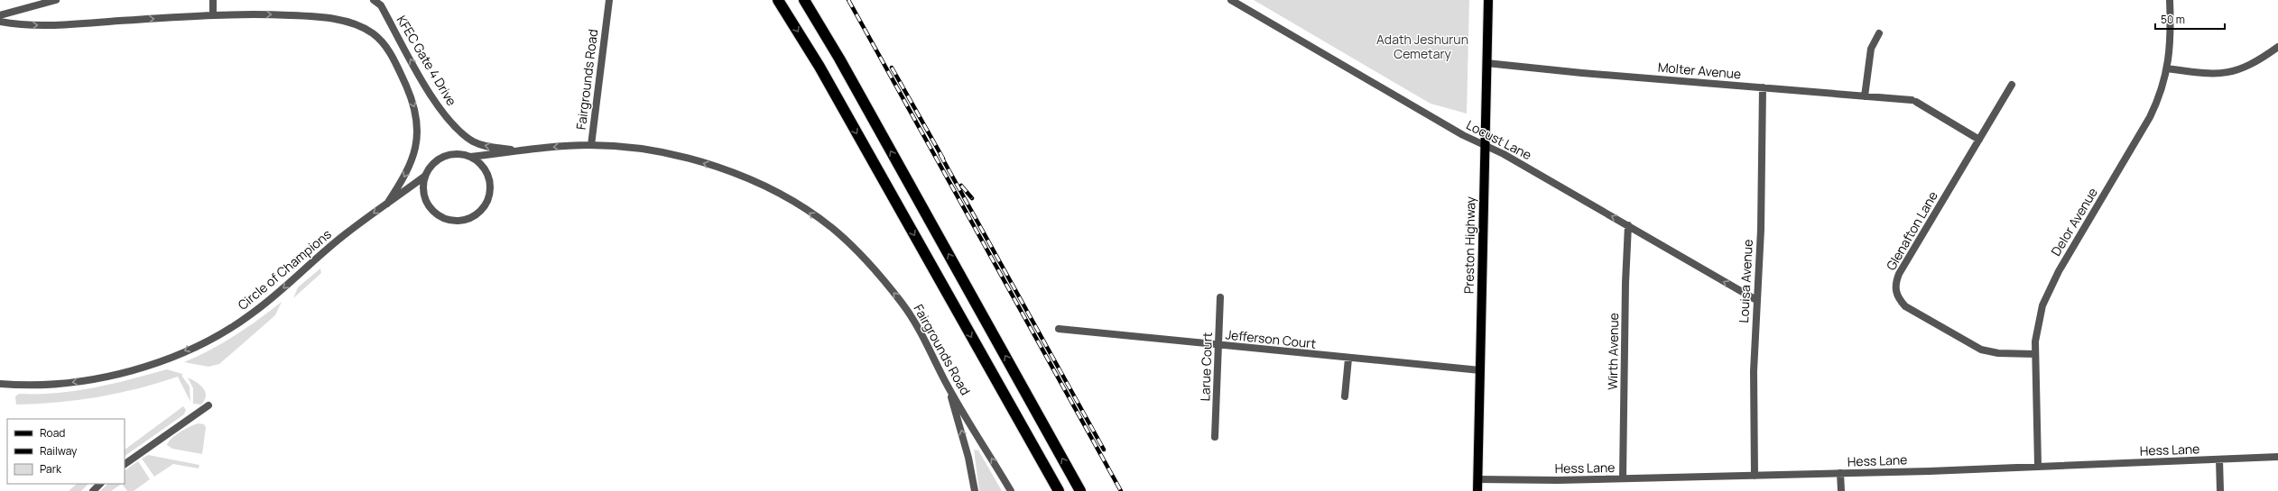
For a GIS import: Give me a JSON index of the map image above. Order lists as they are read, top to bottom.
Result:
{
  "streets": {
    "main road": ["Preston Highway"],
    "street": [
      "KFEC Gate 4 Drive",
      "Molter Avenue",
      "Fairgrounds Road",
      "Locust Lane",
      "Delor Avenue",
      "Glenafton Lane",
      "Circle of Champions",
      "Louisa Avenue",
      "Jefferson Court",
      "Wirth Avenue",
      "Larue Court",
      "Hess Lane"
    ]
  },
  "crossings": [
    ["Molter Avenue", "Glenafton Lane"],
    ["Molter Avenue", "Preston Highway"],
    ["Molter Avenue", "Louisa Avenue"],
    ["Locust Lane", "Preston Highway"],
    ["Locust Lane", "Louisa Avenue"],
    ["Locust Lane", "Wirth Avenue"],
    ["Delor Avenue", "Glenafton Lane"],
    ["Delor Avenue", "Hess Lane"],
    ["Preston Highway", "Jefferson Court"],
    ["Preston Highway", "Hess Lane"],
    ["Louisa Avenue", "Hess Lane"],
    ["Jefferson Court", "Larue Court"],
    ["Wirth Avenue", "Hess Lane"]
  ],
  "one_way": [
    "KFEC Gate 4 Drive",
    "Fairgrounds Road",
    "Locust Lane",
    "Circle of Champions"
  ],
  "parks": ["Adath Jeshurun Cemetary"],
  "legend": ["Road", "Railway", "Park"],
  "scale_bar": "50 m"
}
